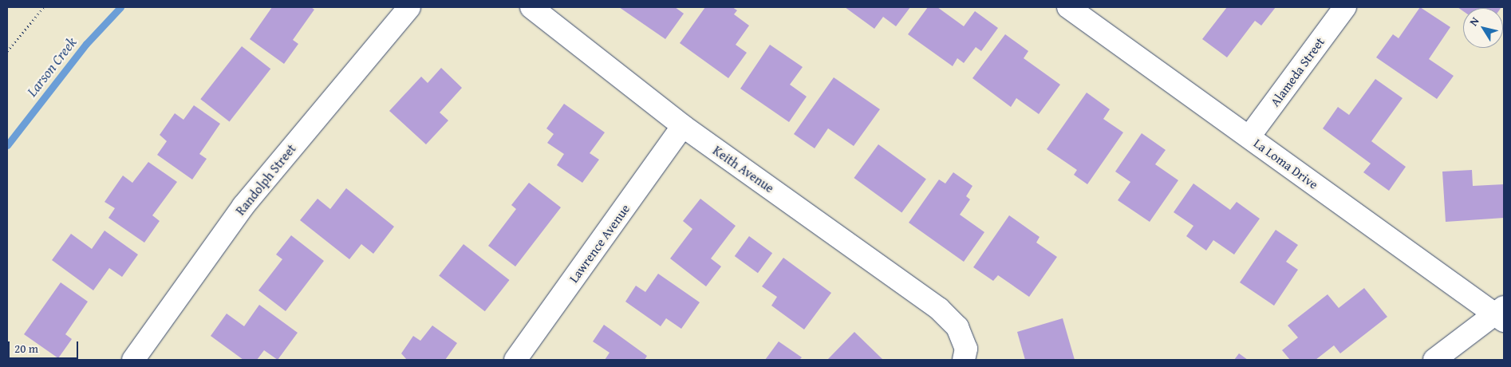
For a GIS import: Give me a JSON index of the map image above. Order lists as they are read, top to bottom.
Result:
{
  "streets": {
    "street": [
      "Alameda Street",
      "La Loma Drive",
      "Keith Avenue",
      "Randolph Street",
      "Lawrence Avenue"
    ]
  },
  "crossings": [
    ["Alameda Street", "La Loma Drive"],
    ["Keith Avenue", "Lawrence Avenue"]
  ],
  "water": ["Larson Creek"],
  "scale_bar": "20 m",
  "north": "top left"
}
